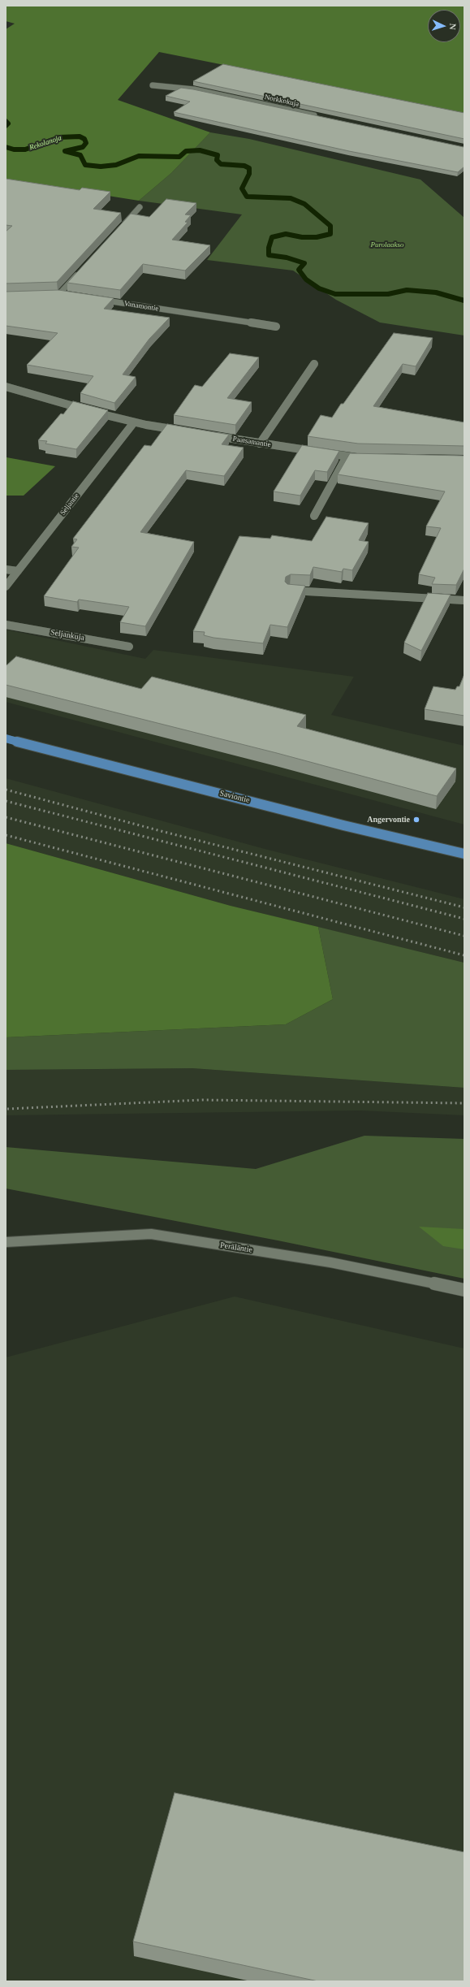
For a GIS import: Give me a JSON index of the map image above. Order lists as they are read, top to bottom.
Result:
{
  "streets": {
    "main road": ["Saviontie"],
    "street": [
      "Norkkokuja",
      "Vanamontie",
      "Paatsamantie",
      "Seljantie",
      "Seljankuja",
      "Peräläntie"
    ]
  },
  "water": ["Rekolanoja"],
  "parks": ["Purolaakso"],
  "places": ["Angervontie"],
  "north": "right"
}
